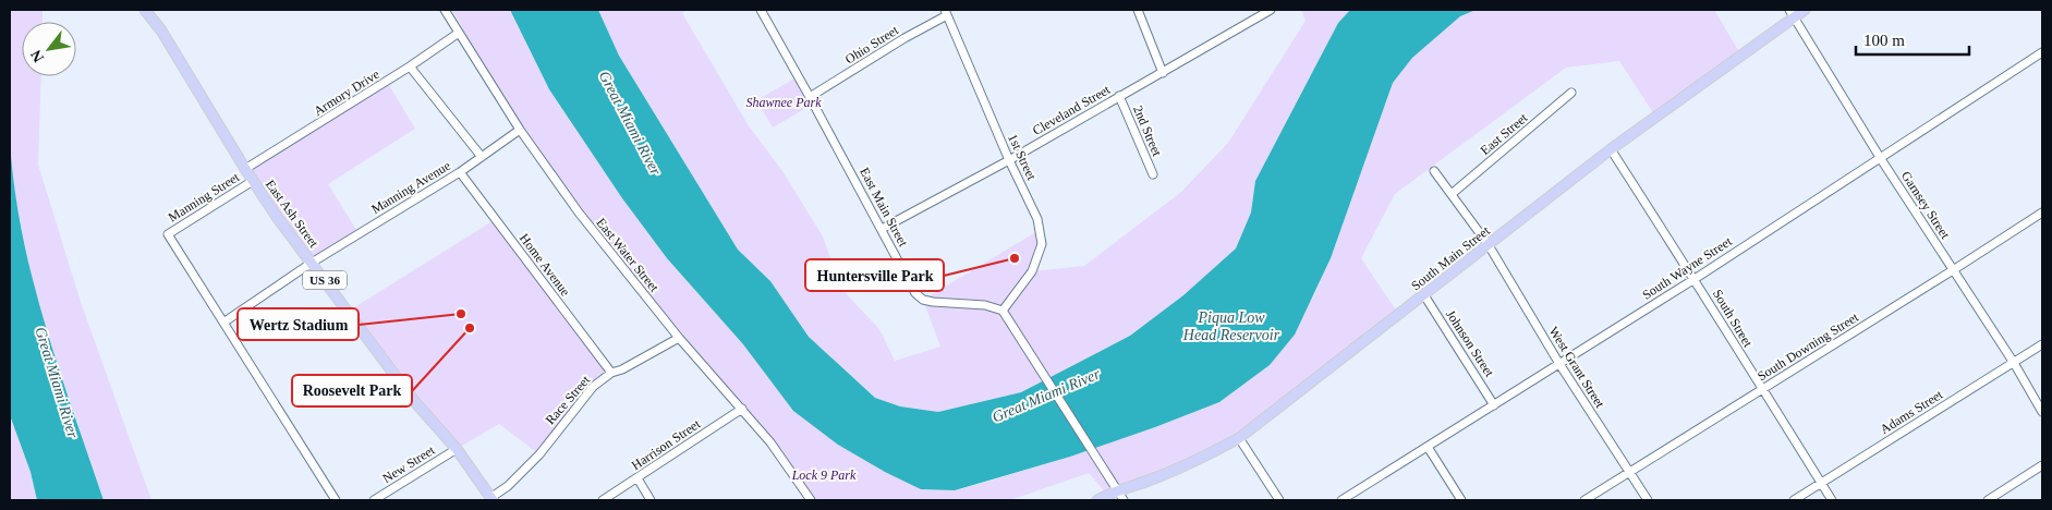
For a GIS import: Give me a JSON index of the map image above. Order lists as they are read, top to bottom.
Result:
{
  "streets": {
    "main road": ["East Ash Street", "South Main Street", "US 36"],
    "street": [
      "Ohio Street",
      "Armory Drive",
      "Cleveland Street",
      "2nd Street",
      "East Street",
      "1st Street",
      "Manning Avenue",
      "Manning Street",
      "Garnsey Street",
      "East Main Street",
      "East Water Street",
      "Home Avenue",
      "South Wayne Street",
      "South Street",
      "Johnson Street",
      "South Downing Street",
      "West Grant Street",
      "Race Street",
      "Adams Street",
      "Harrison Street",
      "New Street"
    ]
  },
  "crossings": [
    ["Ohio Street", "1st Street"],
    ["Ohio Street", "East Main Street"],
    ["Armory Drive", "East Ash Street"],
    ["Armory Drive", "East Water Street"],
    ["Cleveland Street", "2nd Street"],
    ["Cleveland Street", "1st Street"],
    ["Cleveland Street", "East Main Street"],
    ["East Street", "West Grant Street"],
    ["1st Street", "East Main Street"],
    ["Manning Avenue", "Manning Street"],
    ["Manning Avenue", "East Ash Street"],
    ["Manning Avenue", "East Water Street"],
    ["Manning Avenue", "Home Avenue"],
    ["Manning Street", "East Ash Street"],
    ["Garnsey Street", "South Main Street"],
    ["Garnsey Street", "South Wayne Street"],
    ["Garnsey Street", "South Downing Street"],
    ["Garnsey Street", "Adams Street"],
    ["East Ash Street", "Race Street"],
    ["East Ash Street", "New Street"],
    ["East Water Street", "Race Street"],
    ["East Water Street", "Harrison Street"],
    ["South Main Street", "South Street"],
    ["South Main Street", "Johnson Street"],
    ["South Main Street", "West Grant Street"],
    ["Home Avenue", "Race Street"],
    ["South Wayne Street", "South Street"],
    ["South Wayne Street", "Johnson Street"],
    ["South Wayne Street", "West Grant Street"],
    ["South Street", "South Downing Street"],
    ["South Street", "Adams Street"],
    ["South Downing Street", "West Grant Street"]
  ],
  "water": ["Great Miami River", "Piqua Low Head Reservoir"],
  "parks": ["Shawnee Park", "Lock 9 Park"],
  "places": ["Huntersville Park", "Wertz Stadium", "Roosevelt Park"],
  "scale_bar": "100 m",
  "north": "bottom left"
}
